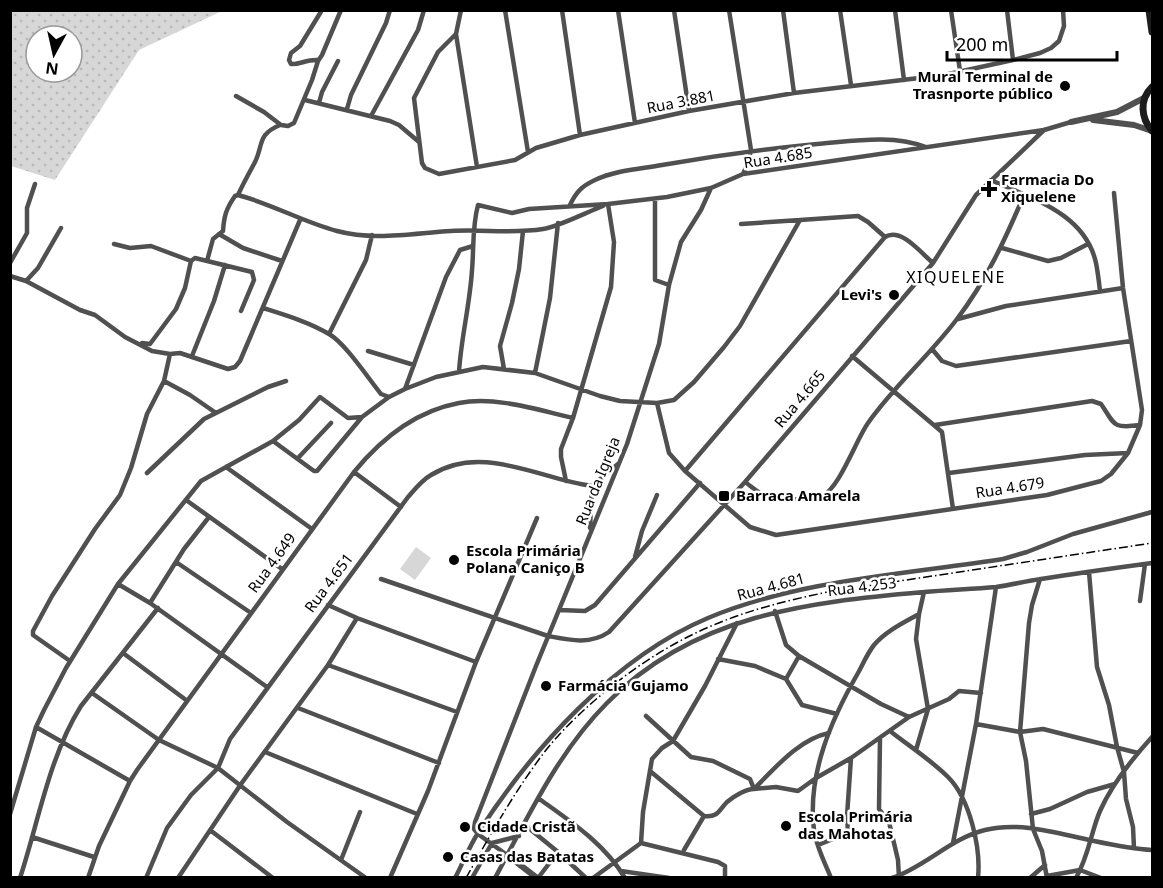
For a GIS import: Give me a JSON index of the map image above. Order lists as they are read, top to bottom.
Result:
{
  "streets": {
    "street": [
      "Rua 3.881",
      "Rua 4.685",
      "Rua 4.665",
      "Rua da Igreja",
      "Rua 4.679",
      "Rua 4.649",
      "Rua 4.651",
      "Rua 4.681",
      "Rua 4.253"
    ]
  },
  "crossings": [
    ["Rua 4.685", "Rua 4.665"],
    ["Rua 4.685", "Rua da Igreja"],
    ["Rua 4.665", "Rua da Igreja"],
    ["Rua 4.665", "Rua 4.679"],
    ["Rua da Igreja", "Rua 4.681"]
  ],
  "districts": ["XIQUELENE"],
  "places": {
    "other": [
      "Mural Terminal de Trasnporte público",
      "Levi's",
      "Escola Primária Polana Caniço B",
      "Farmácia Gujamo",
      "Escola Primária das Mahotas",
      "Cidade Cristã",
      "Casas das Batatas"
    ],
    "health": ["Farmacia Do Xiquelene"],
    "transit": ["Barraca Amarela"]
  },
  "scale_bar": "200 m",
  "north": "bottom"
}
